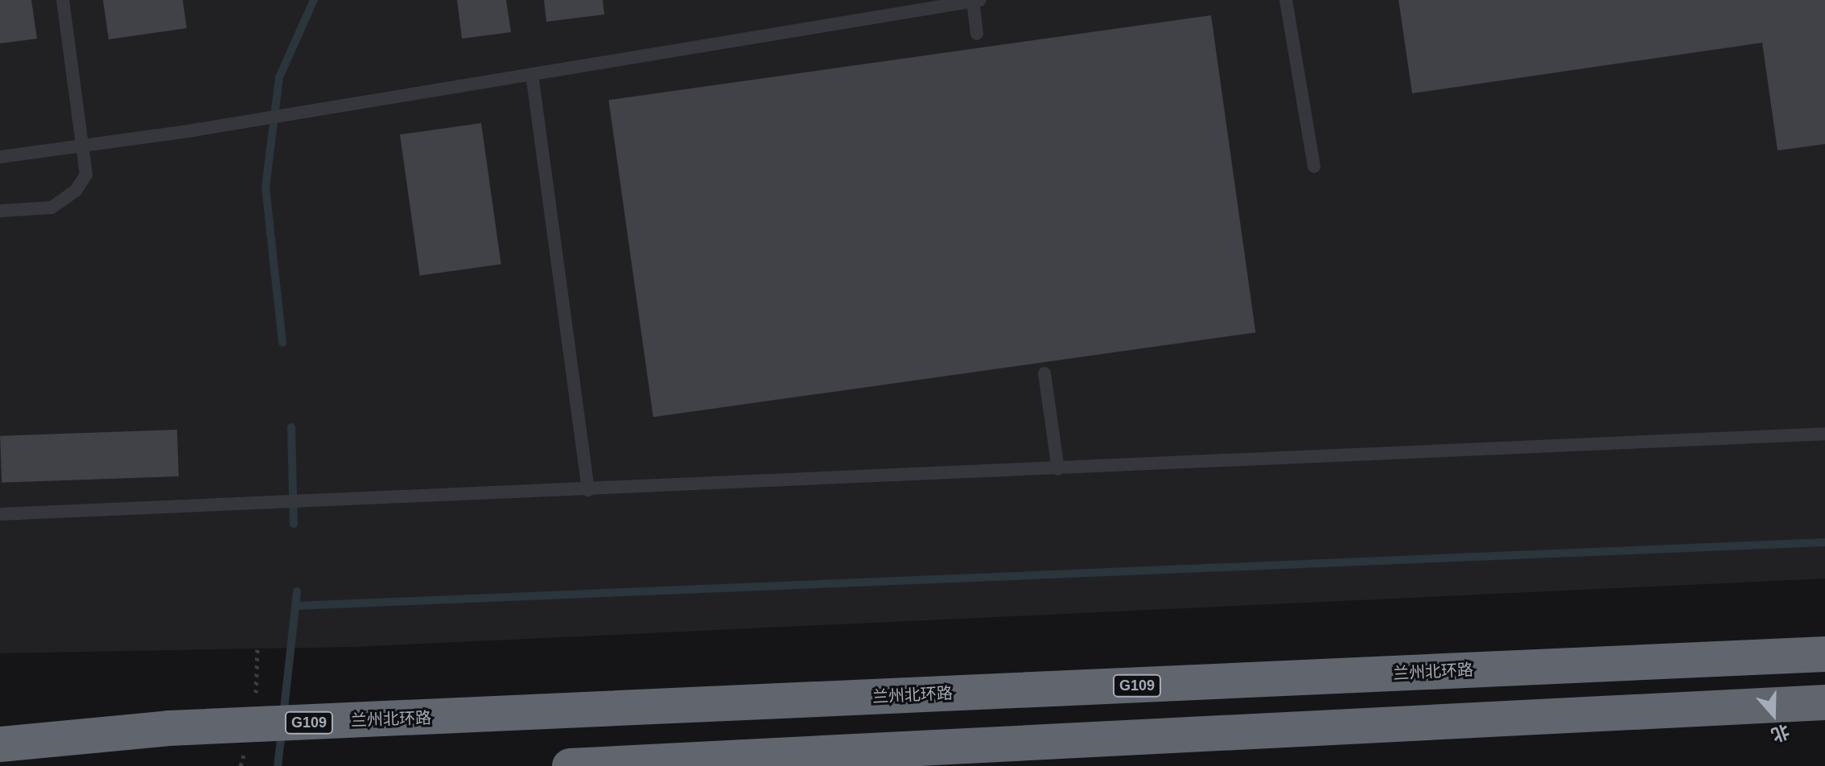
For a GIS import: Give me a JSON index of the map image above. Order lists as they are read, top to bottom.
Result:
{
  "streets": {
    "highway": ["兰州北环路", "G109"]
  },
  "north": "bottom"
}
